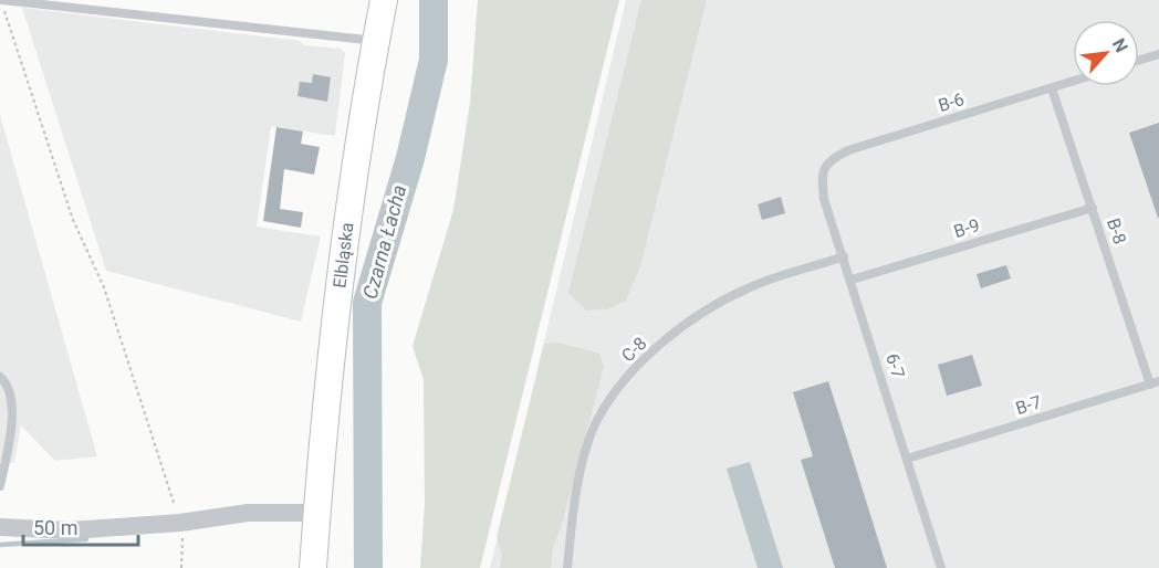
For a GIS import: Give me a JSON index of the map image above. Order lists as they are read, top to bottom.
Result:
{
  "streets": {
    "main road": ["Elbląska"],
    "lane": [
      "B-6",
      "B-9",
      "B-8",
      "C-8",
      "6-7",
      "B-7"
    ]
  },
  "crossings": [
    ["B-6", "B-8"],
    ["B-6", "6-7"],
    ["B-9", "B-8"],
    ["B-9", "6-7"],
    ["B-8", "B-7"],
    ["C-8", "6-7"],
    ["6-7", "B-7"]
  ],
  "water": ["Czarna Łacha"],
  "scale_bar": "50 m",
  "north": "top right"
}
